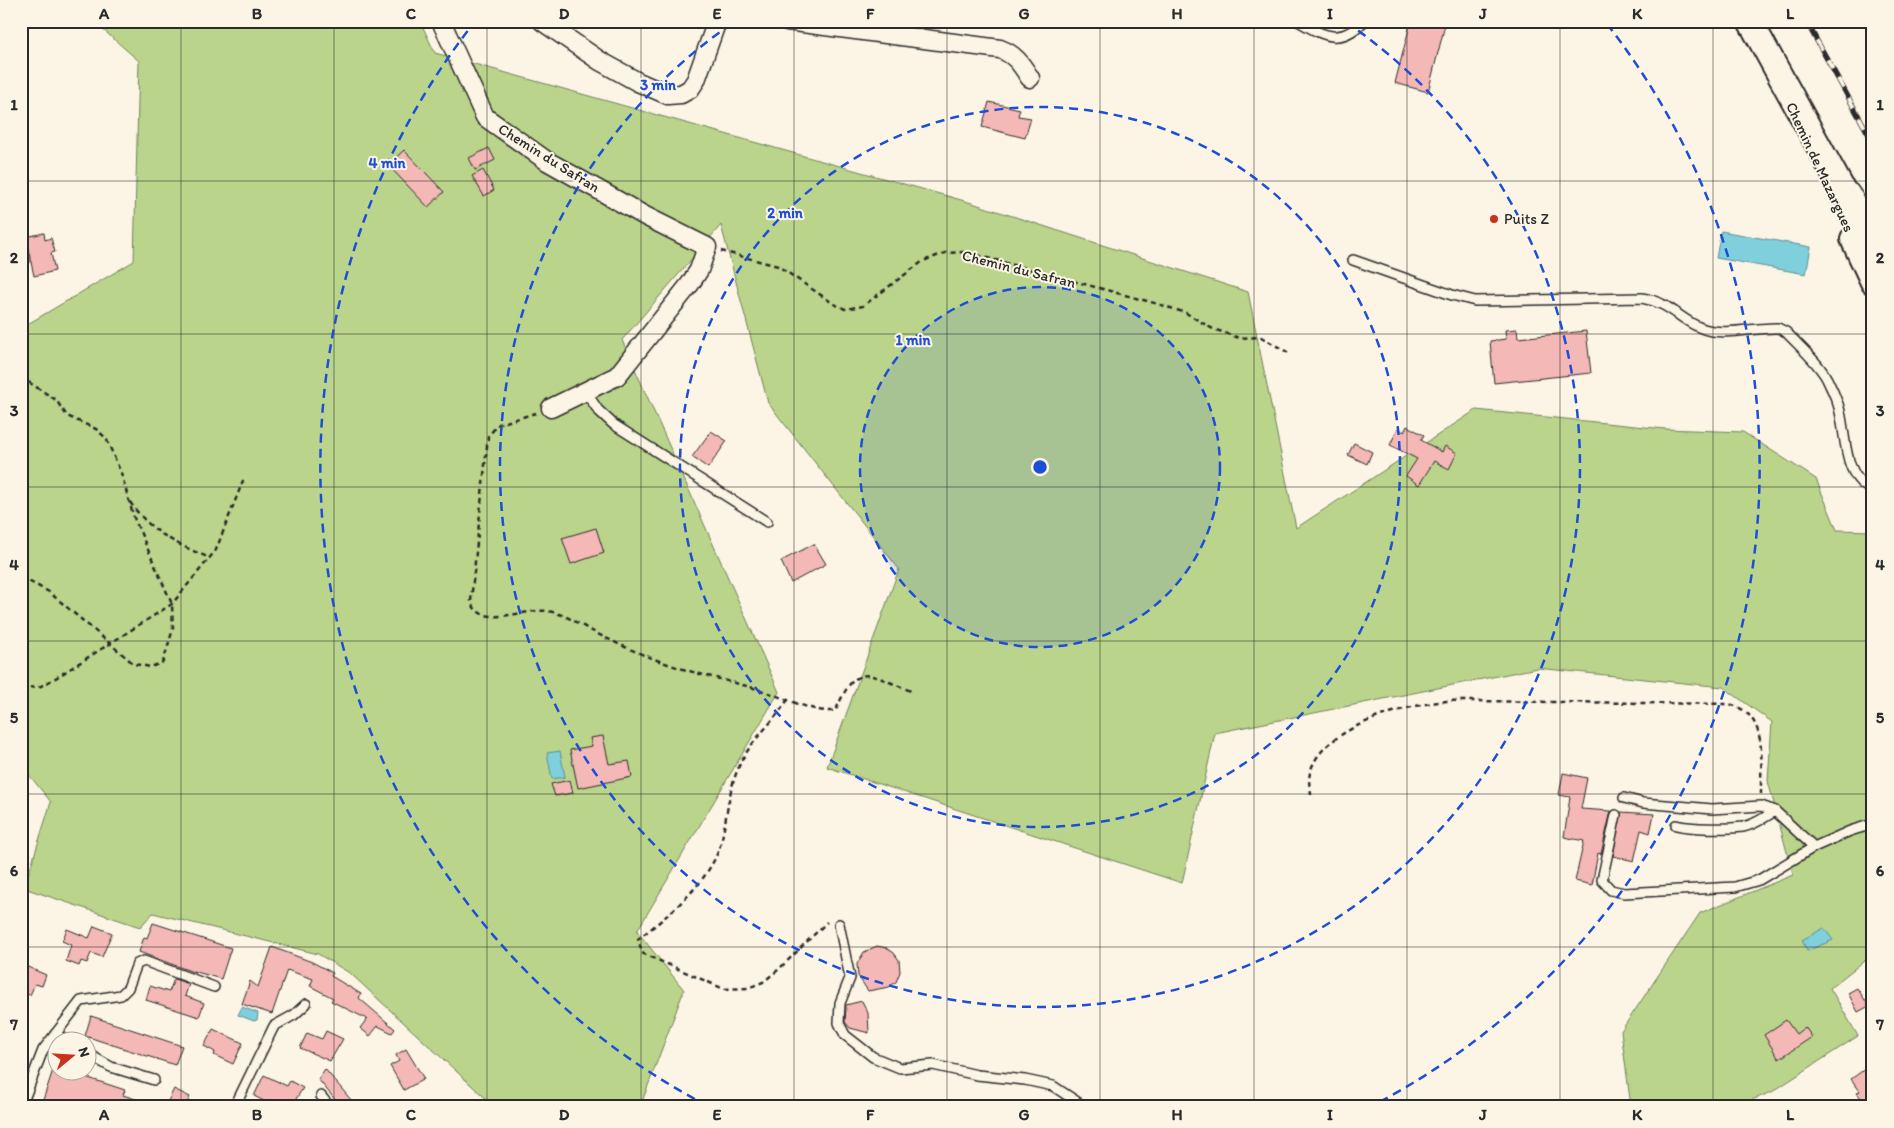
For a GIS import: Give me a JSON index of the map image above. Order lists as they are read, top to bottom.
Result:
{
  "streets": {
    "main road": ["Chemin de Mazargues"],
    "street": ["Chemin du Safran"]
  },
  "places": ["Puits Z"],
  "north": "right",
  "grid": {
    "columns": [
      "A",
      "B",
      "C",
      "D",
      "E",
      "F",
      "G",
      "H",
      "I",
      "J",
      "K",
      "L"
    ],
    "rows": [
      "1",
      "2",
      "3",
      "4",
      "5",
      "6",
      "7"
    ]
  },
  "rings": [
    "3 min",
    "4 min",
    "2 min",
    "1 min"
  ]
}
